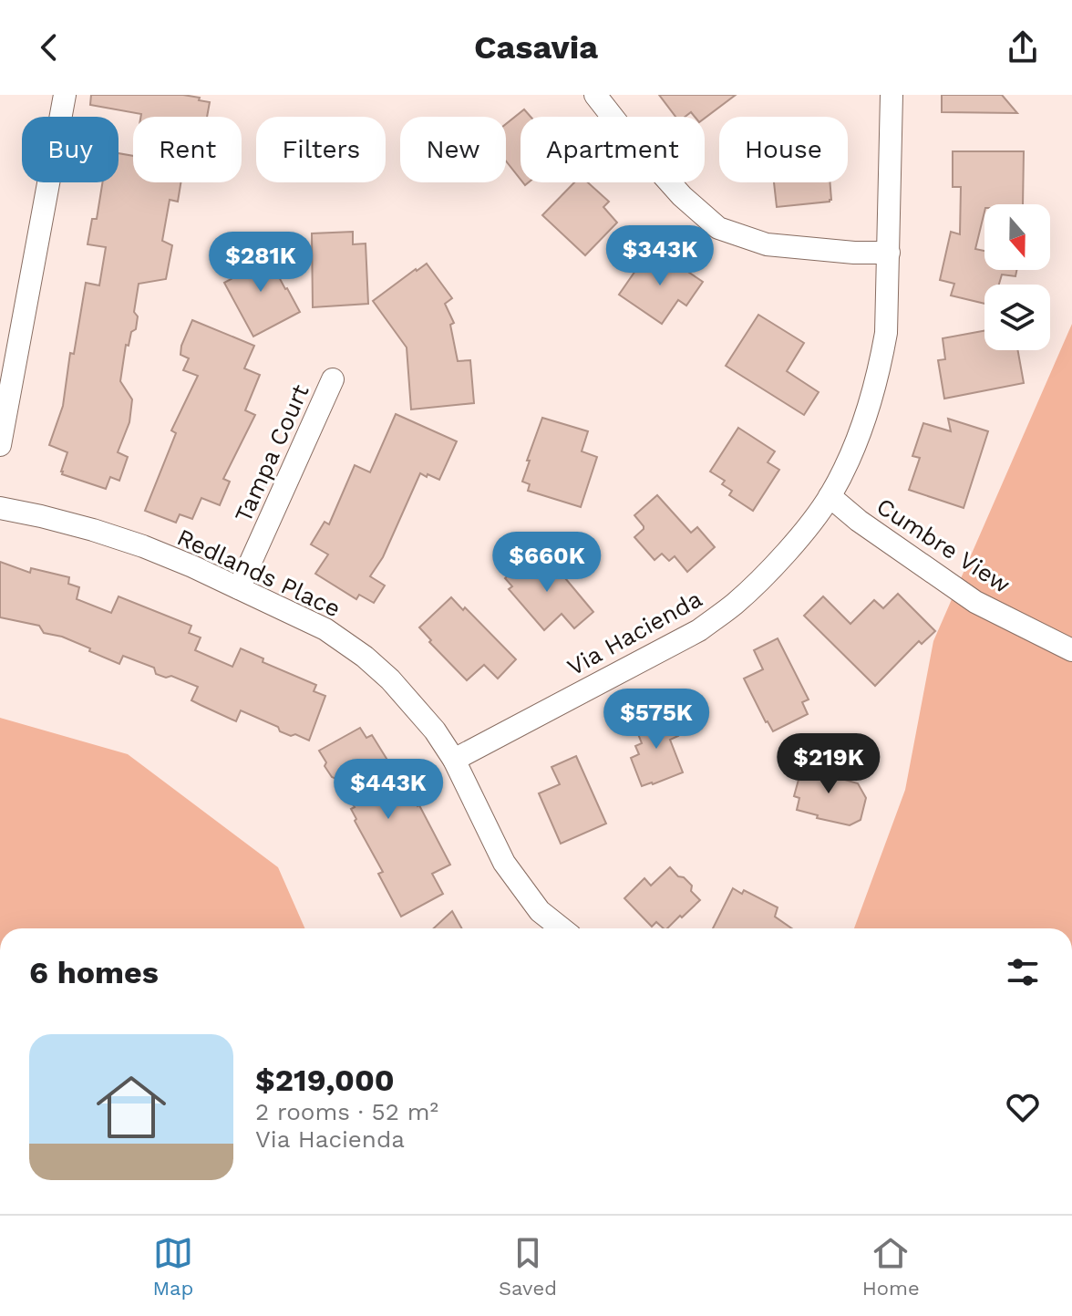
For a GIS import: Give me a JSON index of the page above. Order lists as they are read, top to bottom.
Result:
{
  "streets": {
    "street": [
      "Tampa Court",
      "Cumbre View",
      "Redlands Place",
      "Via Hacienda"
    ]
  },
  "crossings": [
    ["Tampa Court", "Redlands Place"],
    ["Cumbre View", "Via Hacienda"],
    ["Redlands Place", "Via Hacienda"]
  ],
  "north": "bottom",
  "page": {
    "header": "Casavia",
    "chip": [
      "Buy",
      "Rent",
      "Filters",
      "New",
      "Apartment",
      "House"
    ],
    "price": [
      "$343K",
      "$281K",
      "$660K",
      "$575K",
      "$219K",
      "$443K"
    ],
    "heading": "6 homes",
    "list": [
      {
        "name": "$219,000",
        "note": "2 rooms · 52 m² · Via Hacienda"
      }
    ],
    "tabs": ["Map", "Saved", "Home"]
  }
}
